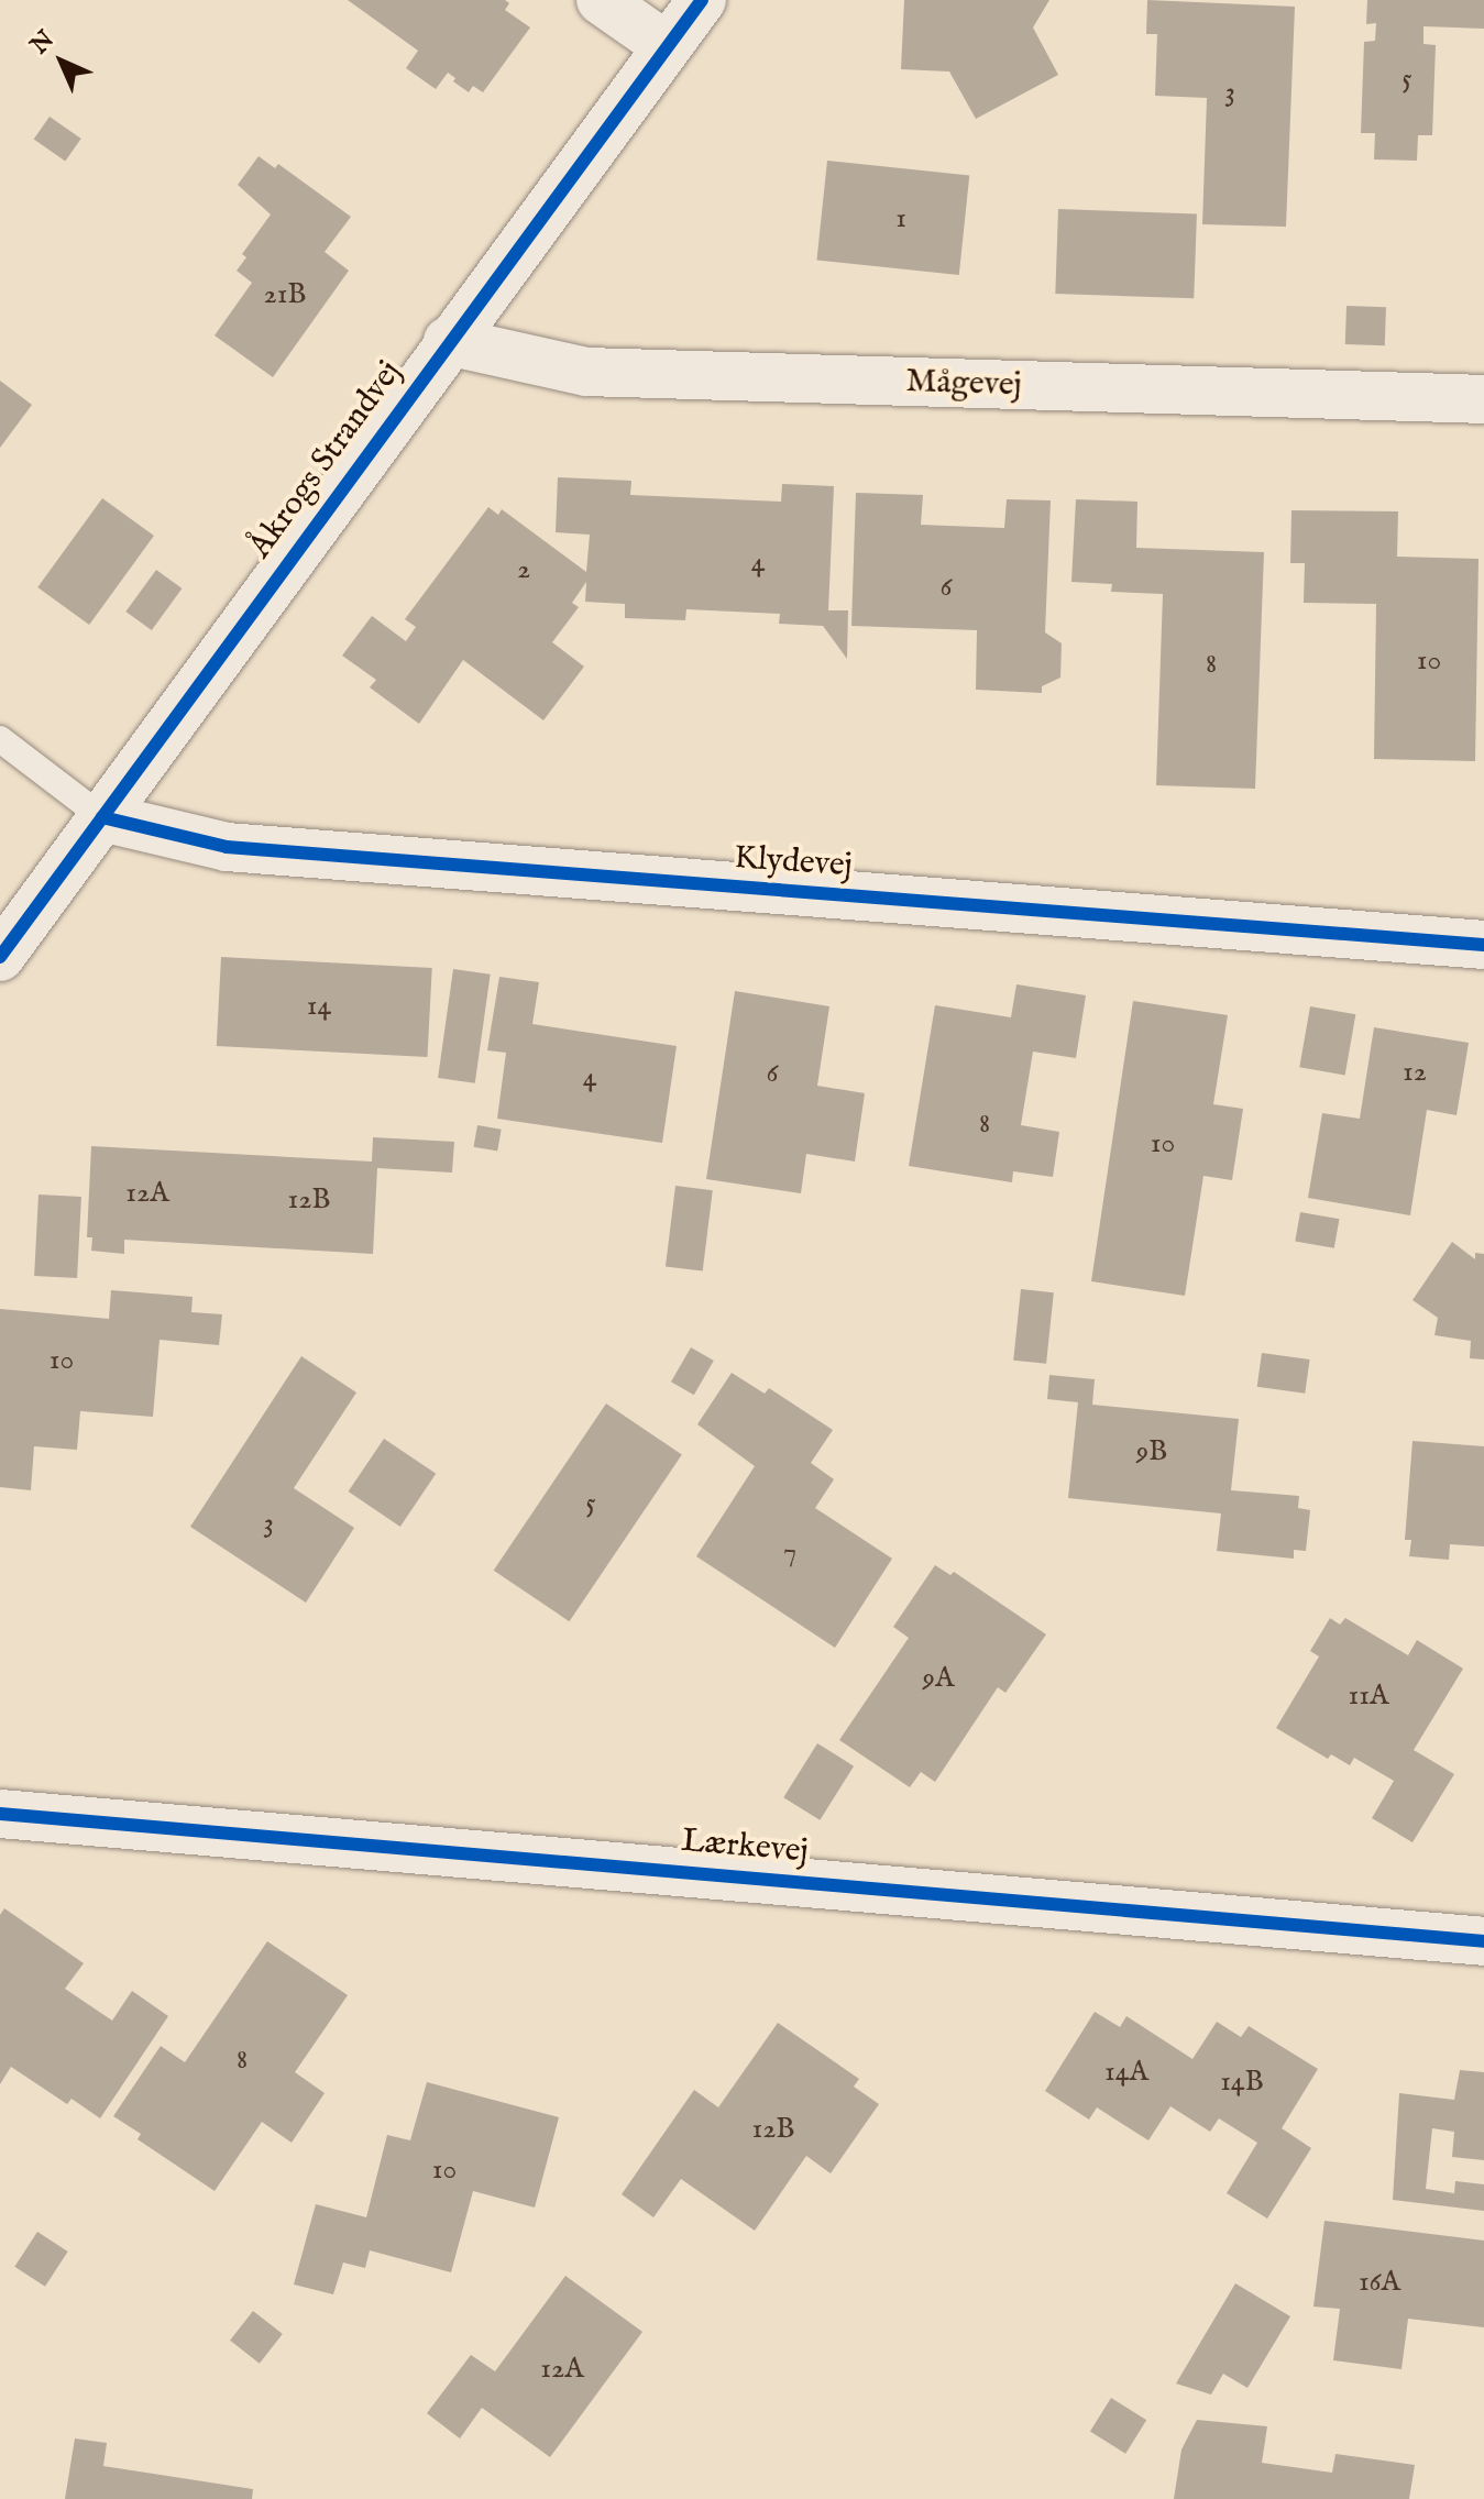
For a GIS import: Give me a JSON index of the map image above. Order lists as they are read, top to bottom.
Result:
{
  "streets": {
    "street": [
      "Mågevej",
      "Åkrogs Strandvej",
      "Klydevej",
      "Lærkevej"
    ]
  },
  "crossings": [
    ["Mågevej", "Åkrogs Strandvej"],
    ["Åkrogs Strandvej", "Klydevej"]
  ],
  "house_numbers": [
    "5",
    "3",
    "1",
    "21B",
    "4",
    "2",
    "6",
    "10",
    "8",
    "14",
    "12",
    "6",
    "4",
    "8",
    "10",
    "12A",
    "12B",
    "10",
    "9B",
    "5",
    "3",
    "7",
    "9A",
    "11A",
    "8",
    "14A",
    "14B",
    "12B",
    "10",
    "16A",
    "12A"
  ],
  "north": "top left"
}
